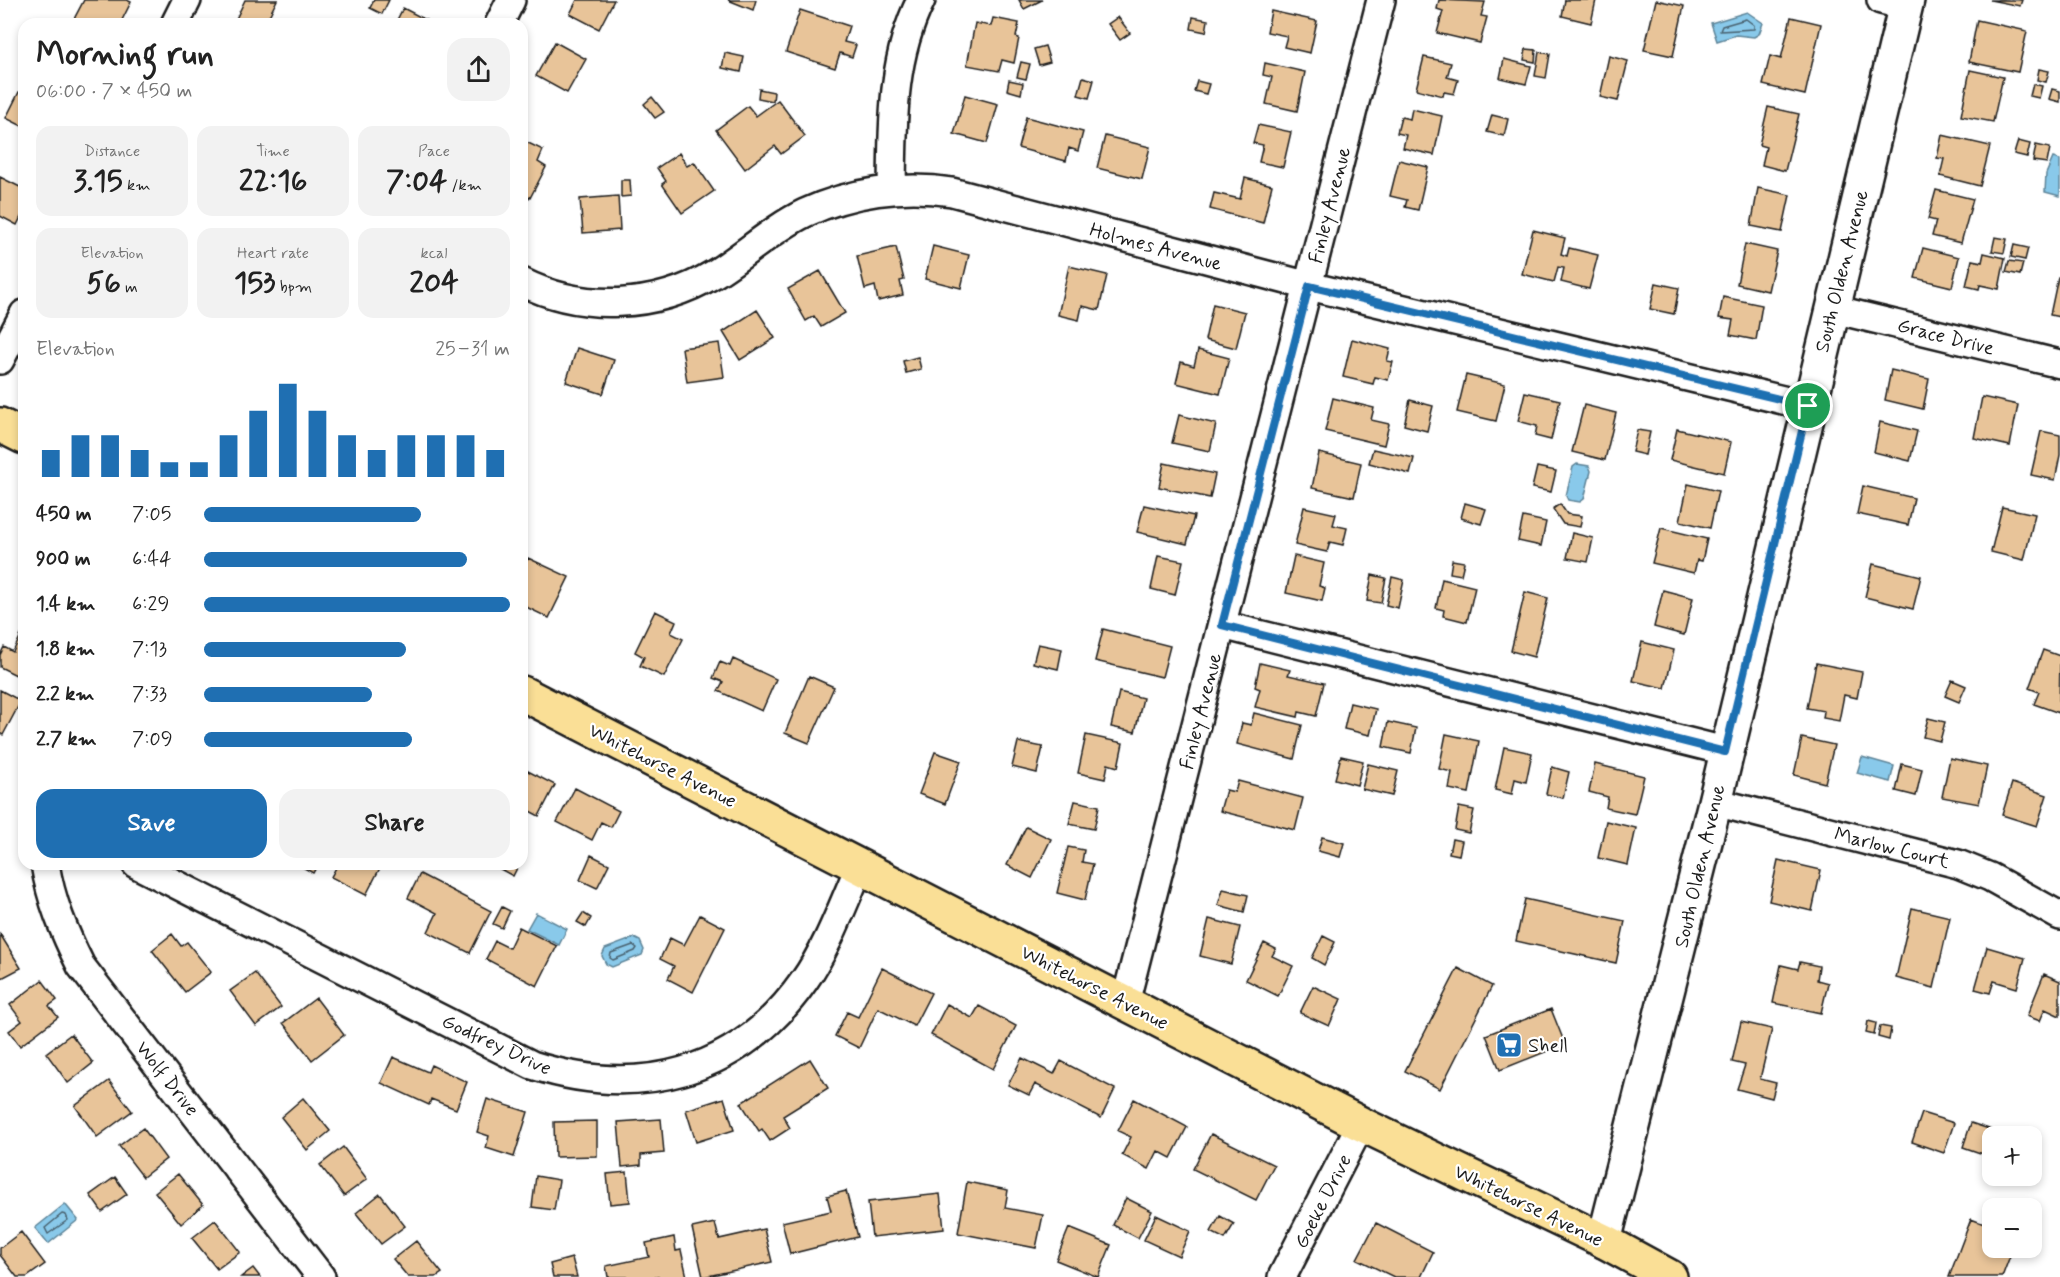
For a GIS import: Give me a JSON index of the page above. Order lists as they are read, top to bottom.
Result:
{
  "streets": {
    "main road": ["South Olden Avenue", "Whitehorse Avenue"],
    "street": [
      "Finley Avenue",
      "Holmes Avenue",
      "Grace Drive",
      "Marlow Court",
      "Godfrey Drive",
      "Wolf Drive",
      "Goeke Drive"
    ]
  },
  "crossings": [
    ["Finley Avenue", "Holmes Avenue"],
    ["Finley Avenue", "Whitehorse Avenue"],
    ["Holmes Avenue", "South Olden Avenue"],
    ["South Olden Avenue", "Grace Drive"],
    ["South Olden Avenue", "Whitehorse Avenue"],
    ["South Olden Avenue", "Marlow Court"],
    ["Whitehorse Avenue", "Godfrey Drive"],
    ["Whitehorse Avenue", "Goeke Drive"]
  ],
  "places": {
    "supermarket": ["Shell"]
  },
  "page": {
    "heading": ["Morning run", "06:00 · 7 × 450 m"],
    "stats": [
      ["Distance", "3.15 km"],
      ["Time", "22:16"],
      ["Pace", "7:04 /km"],
      ["Elevation", "56 m"],
      ["Heart rate", "153 bpm"],
      ["kcal", "204"]
    ],
    "chart": ["Elevation", "25–31 m"],
    "list": [
      {
        "name": "450 m",
        "note": "7:05"
      },
      {
        "name": "900 m",
        "note": "6:44"
      },
      {
        "name": "1.4 km",
        "note": "6:29"
      },
      {
        "name": "1.8 km",
        "note": "7:13"
      },
      {
        "name": "2.2 km",
        "note": "7:33"
      },
      {
        "name": "2.7 km",
        "note": "7:09"
      }
    ],
    "buttons": ["Save", "Share"],
    "map_buttons": ["+", "−"]
  }
}
